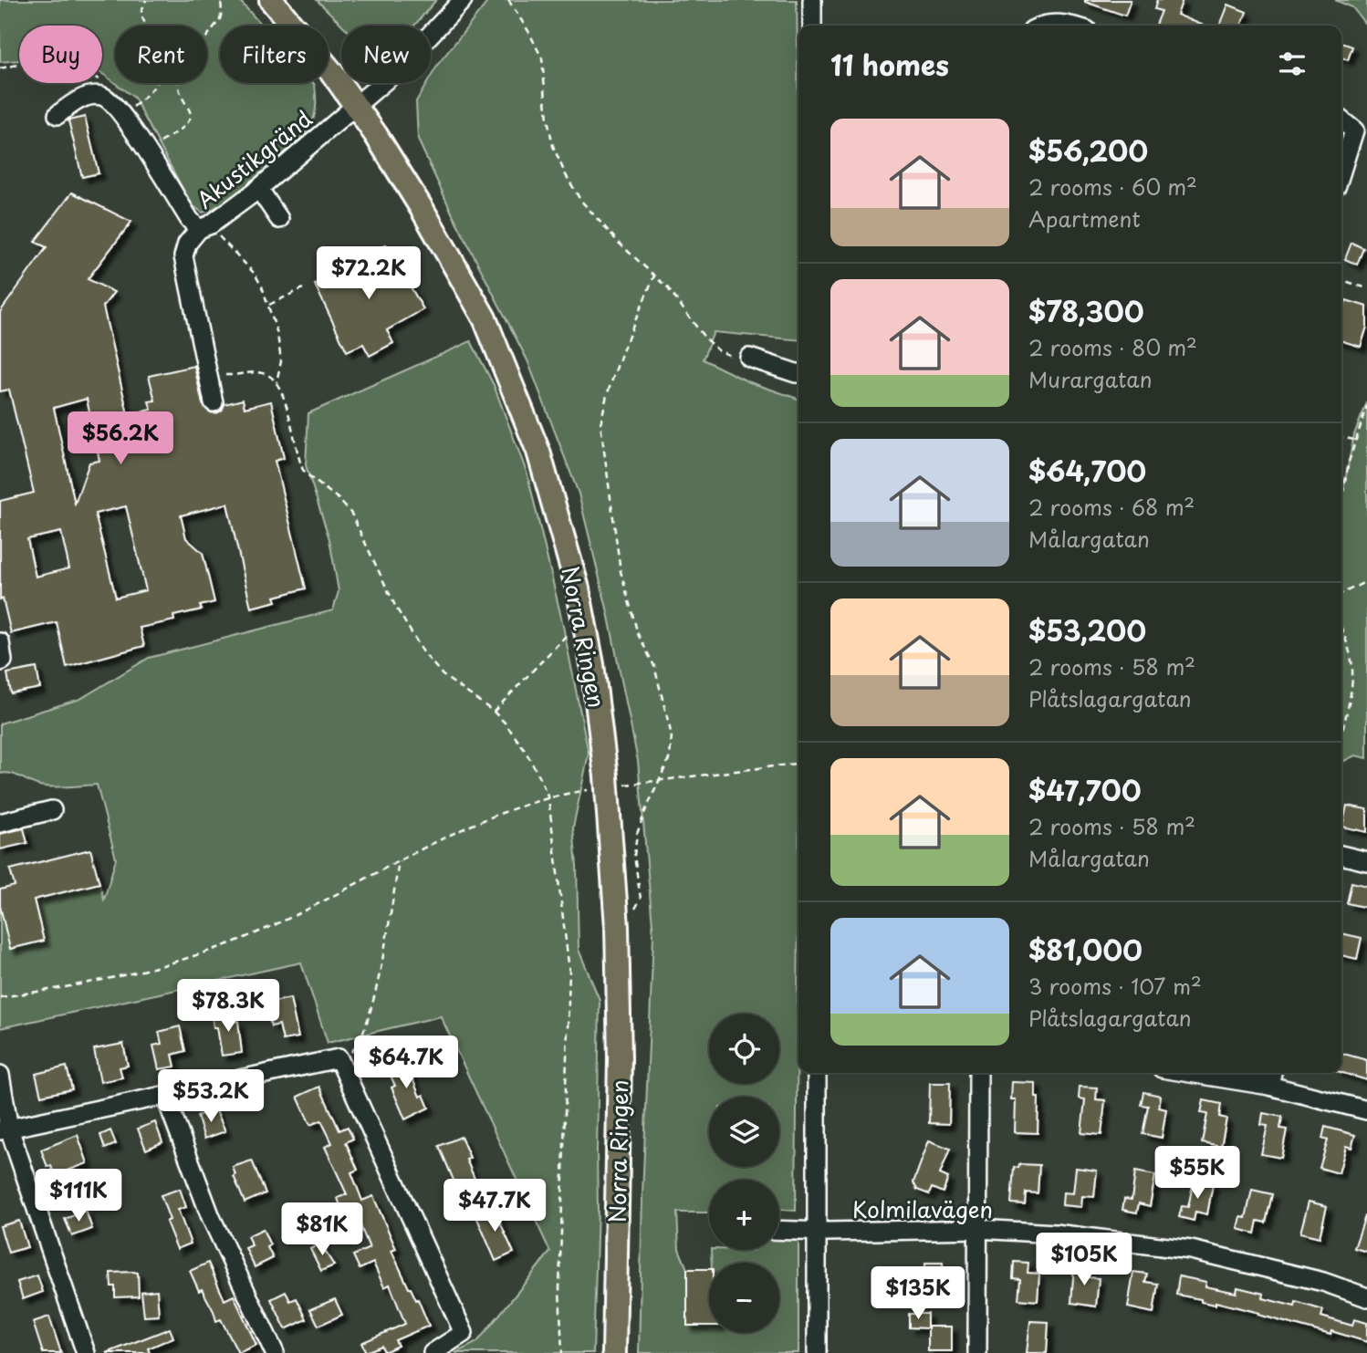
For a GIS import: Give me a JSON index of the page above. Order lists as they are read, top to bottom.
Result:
{
  "streets": {
    "main road": ["Norra Ringen"],
    "street": ["Akustikgränd", "Kolmilavägen"]
  },
  "crossings": [
    ["Akustikgränd", "Norra Ringen"]
  ],
  "page": {
    "chip": [
      "Buy",
      "Rent",
      "Filters",
      "New"
    ],
    "heading": "11 homes",
    "list": [
      {
        "name": "$56,200",
        "note": "2 rooms · 60 m² · Apartment"
      },
      {
        "name": "$78,300",
        "note": "2 rooms · 80 m² · Murargatan"
      },
      {
        "name": "$64,700",
        "note": "2 rooms · 68 m² · Målargatan"
      },
      {
        "name": "$53,200",
        "note": "2 rooms · 58 m² · Plåtslagargatan"
      },
      {
        "name": "$47,700",
        "note": "2 rooms · 58 m² · Målargatan"
      },
      {
        "name": "$81,000",
        "note": "3 rooms · 107 m² · Plåtslagargatan"
      }
    ],
    "price": [
      "$72.2K",
      "$56.2K",
      "$78.3K",
      "$64.7K",
      "$53.2K",
      "$55K",
      "$111K",
      "$47.7K",
      "$81K",
      "$105K",
      "$135K"
    ],
    "map_buttons": ["+", "−"]
  }
}
